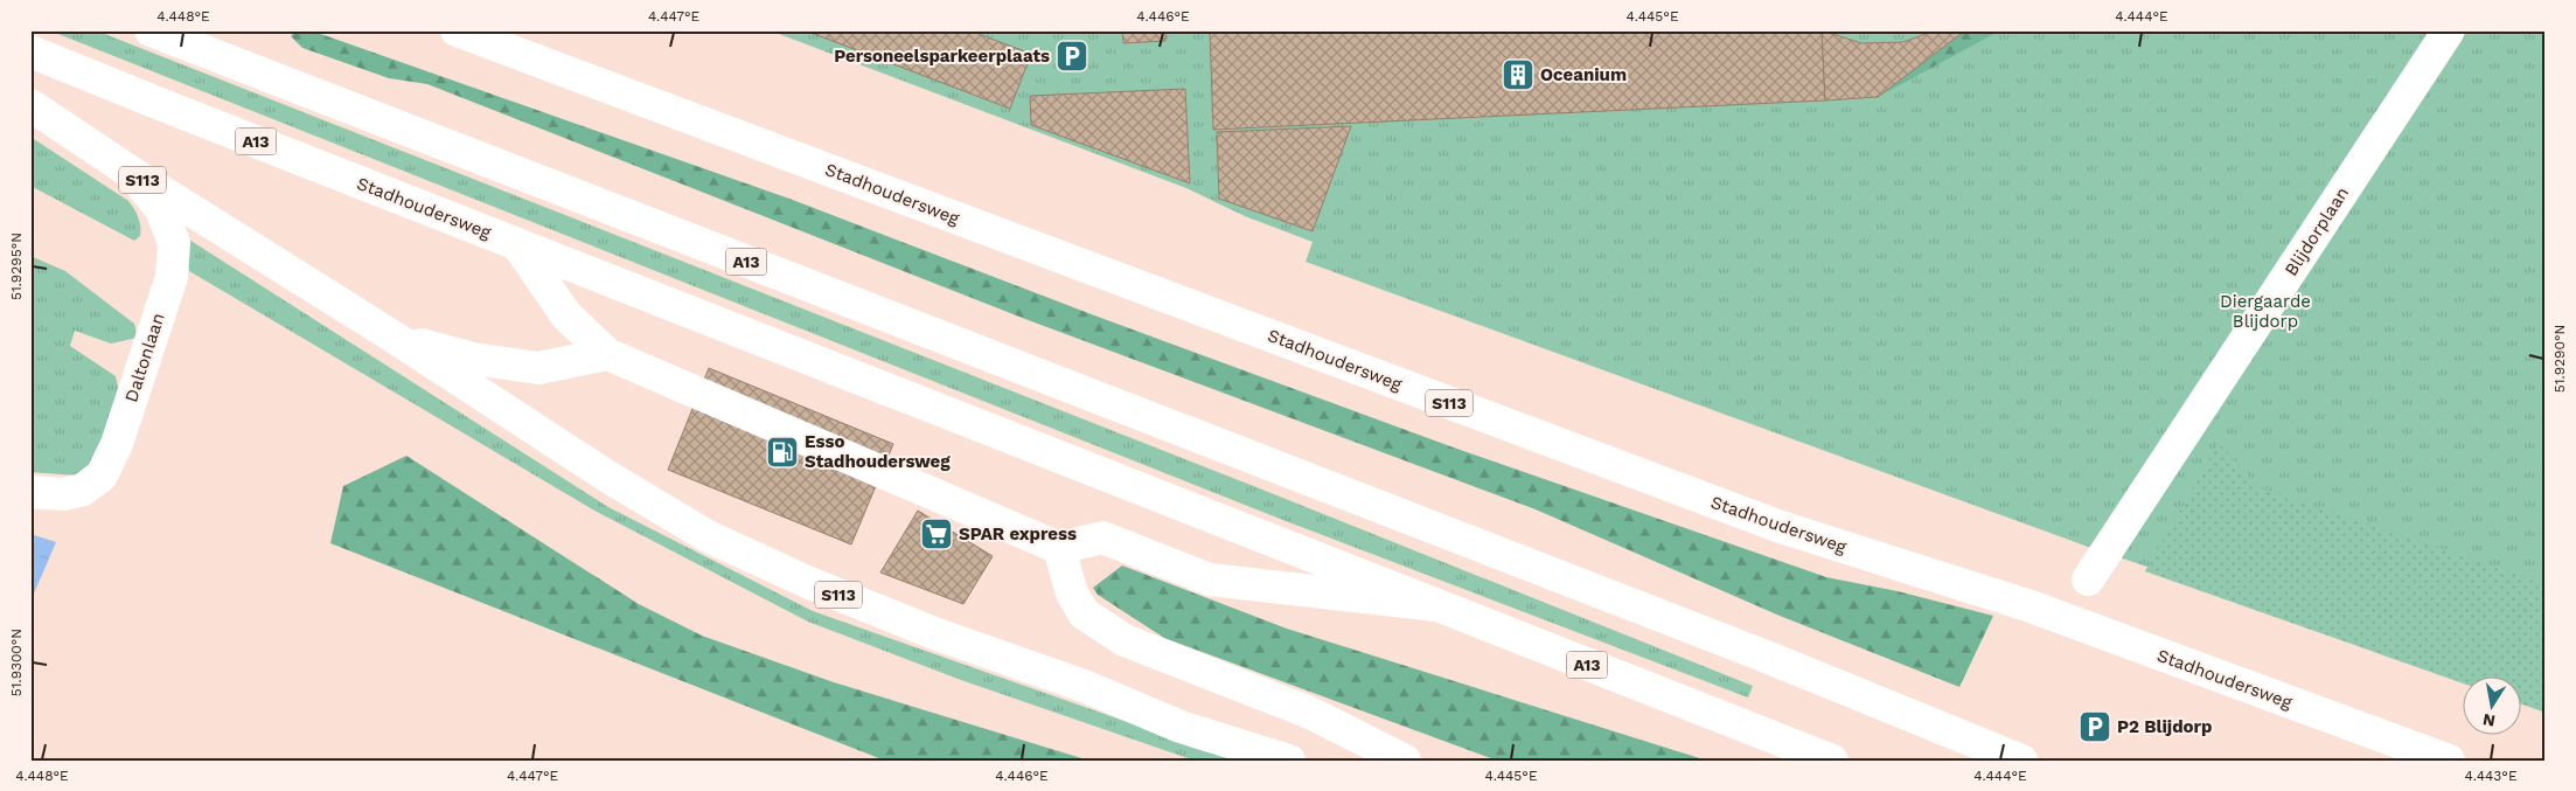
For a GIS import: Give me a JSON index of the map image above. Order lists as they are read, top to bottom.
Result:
{
  "streets": {
    "main road": [
      "A13",
      "S113",
      "Stadhoudersweg",
      "Blijdorplaan",
      "Daltonlaan"
    ]
  },
  "crossings": [
    ["A13", "Stadhoudersweg"],
    ["S113", "Daltonlaan"]
  ],
  "parks": ["Diergaarde Blijdorp"],
  "places": {
    "parking": ["Personeelsparkeerplaats", "P2 Blijdorp"],
    "building": ["Oceanium"],
    "fuel station": ["Esso Stadhoudersweg"],
    "supermarket": ["SPAR express"]
  },
  "north": "bottom",
  "coordinates": [
    "4.448°E",
    "4.447°E",
    "4.446°E",
    "4.445°E",
    "4.444°E",
    "51.9295°N",
    "51.9290°N",
    "51.9300°N",
    "4.443°E"
  ]
}
